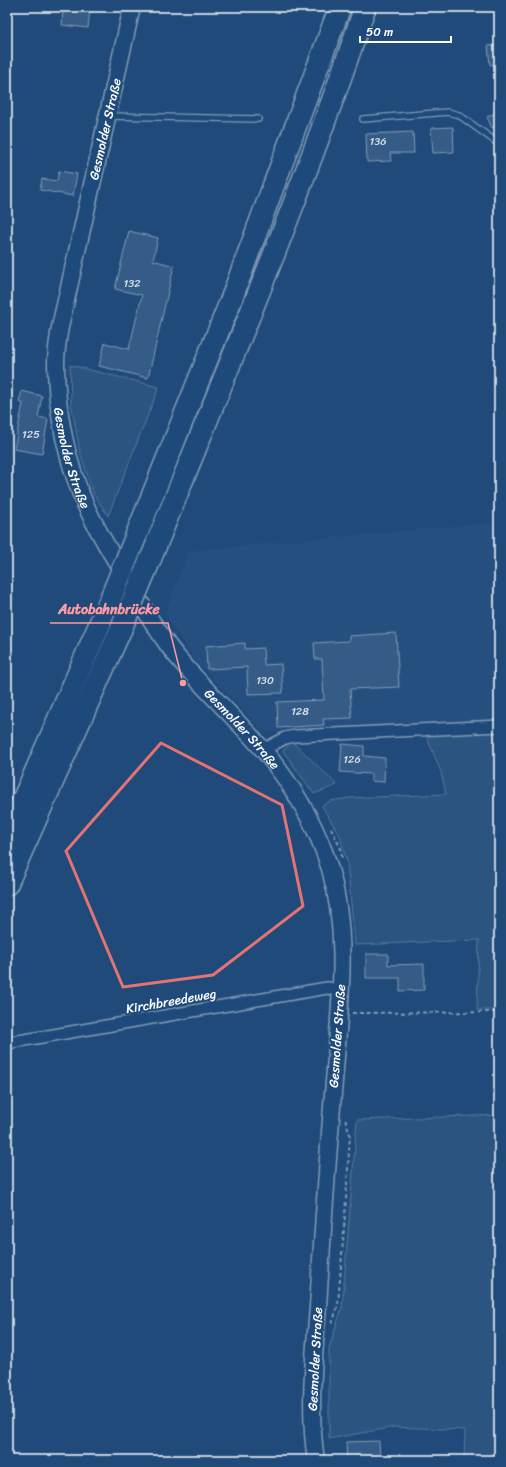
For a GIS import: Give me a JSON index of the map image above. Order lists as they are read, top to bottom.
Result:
{
  "streets": {
    "street": ["Gesmolder Straße", "Kirchbreedeweg"]
  },
  "crossings": [
    ["Gesmolder Straße", "Kirchbreedeweg"]
  ],
  "places": ["Autobahnbrücke"],
  "house_numbers": [
    "136",
    "132",
    "125",
    "130",
    "128",
    "126"
  ],
  "scale_bar": "50 m"
}
